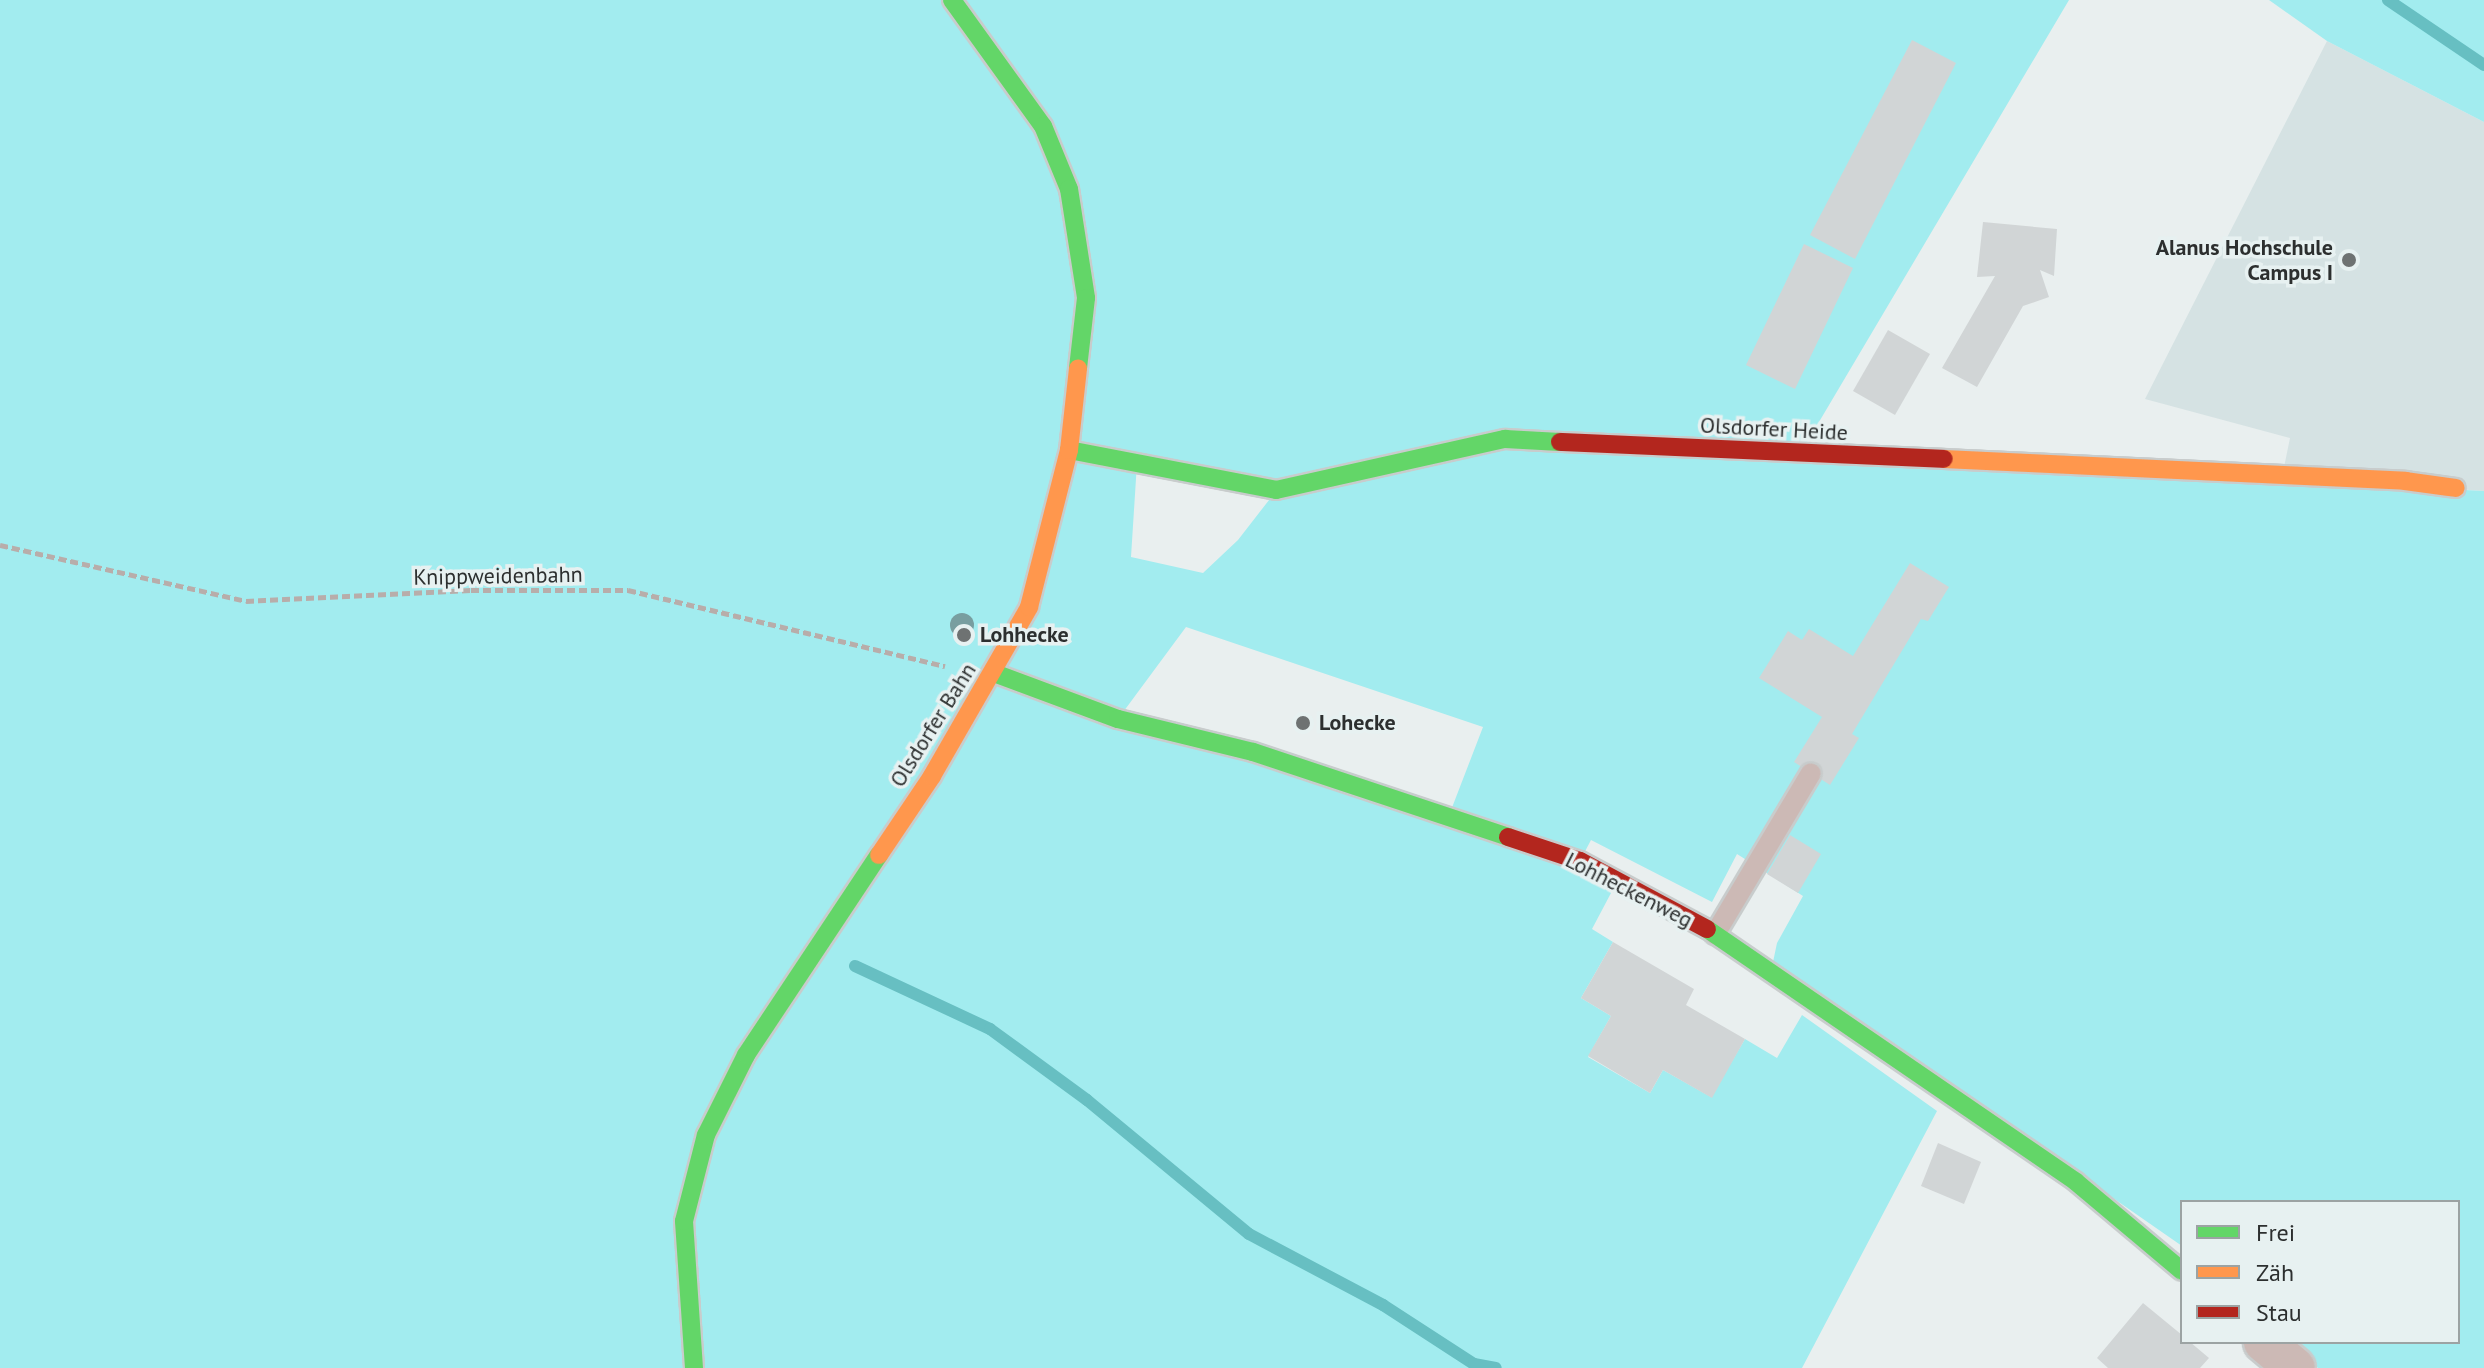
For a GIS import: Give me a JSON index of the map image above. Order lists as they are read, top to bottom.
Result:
{
  "streets": {
    "street": ["Olsdorfer Heide", "Olsdorfer Bahn", "Lohheckenweg"],
    "path": ["Knippweidenbahn"]
  },
  "crossings": [
    ["Olsdorfer Heide", "Olsdorfer Bahn"],
    ["Knippweidenbahn", "Olsdorfer Bahn"],
    ["Knippweidenbahn", "Lohheckenweg"],
    ["Olsdorfer Bahn", "Lohheckenweg"]
  ],
  "places": ["Alanus Hochschule Campus I", "Lohhecke", "Lohecke"],
  "legend": ["Frei", "Zäh", "Stau"]
}
